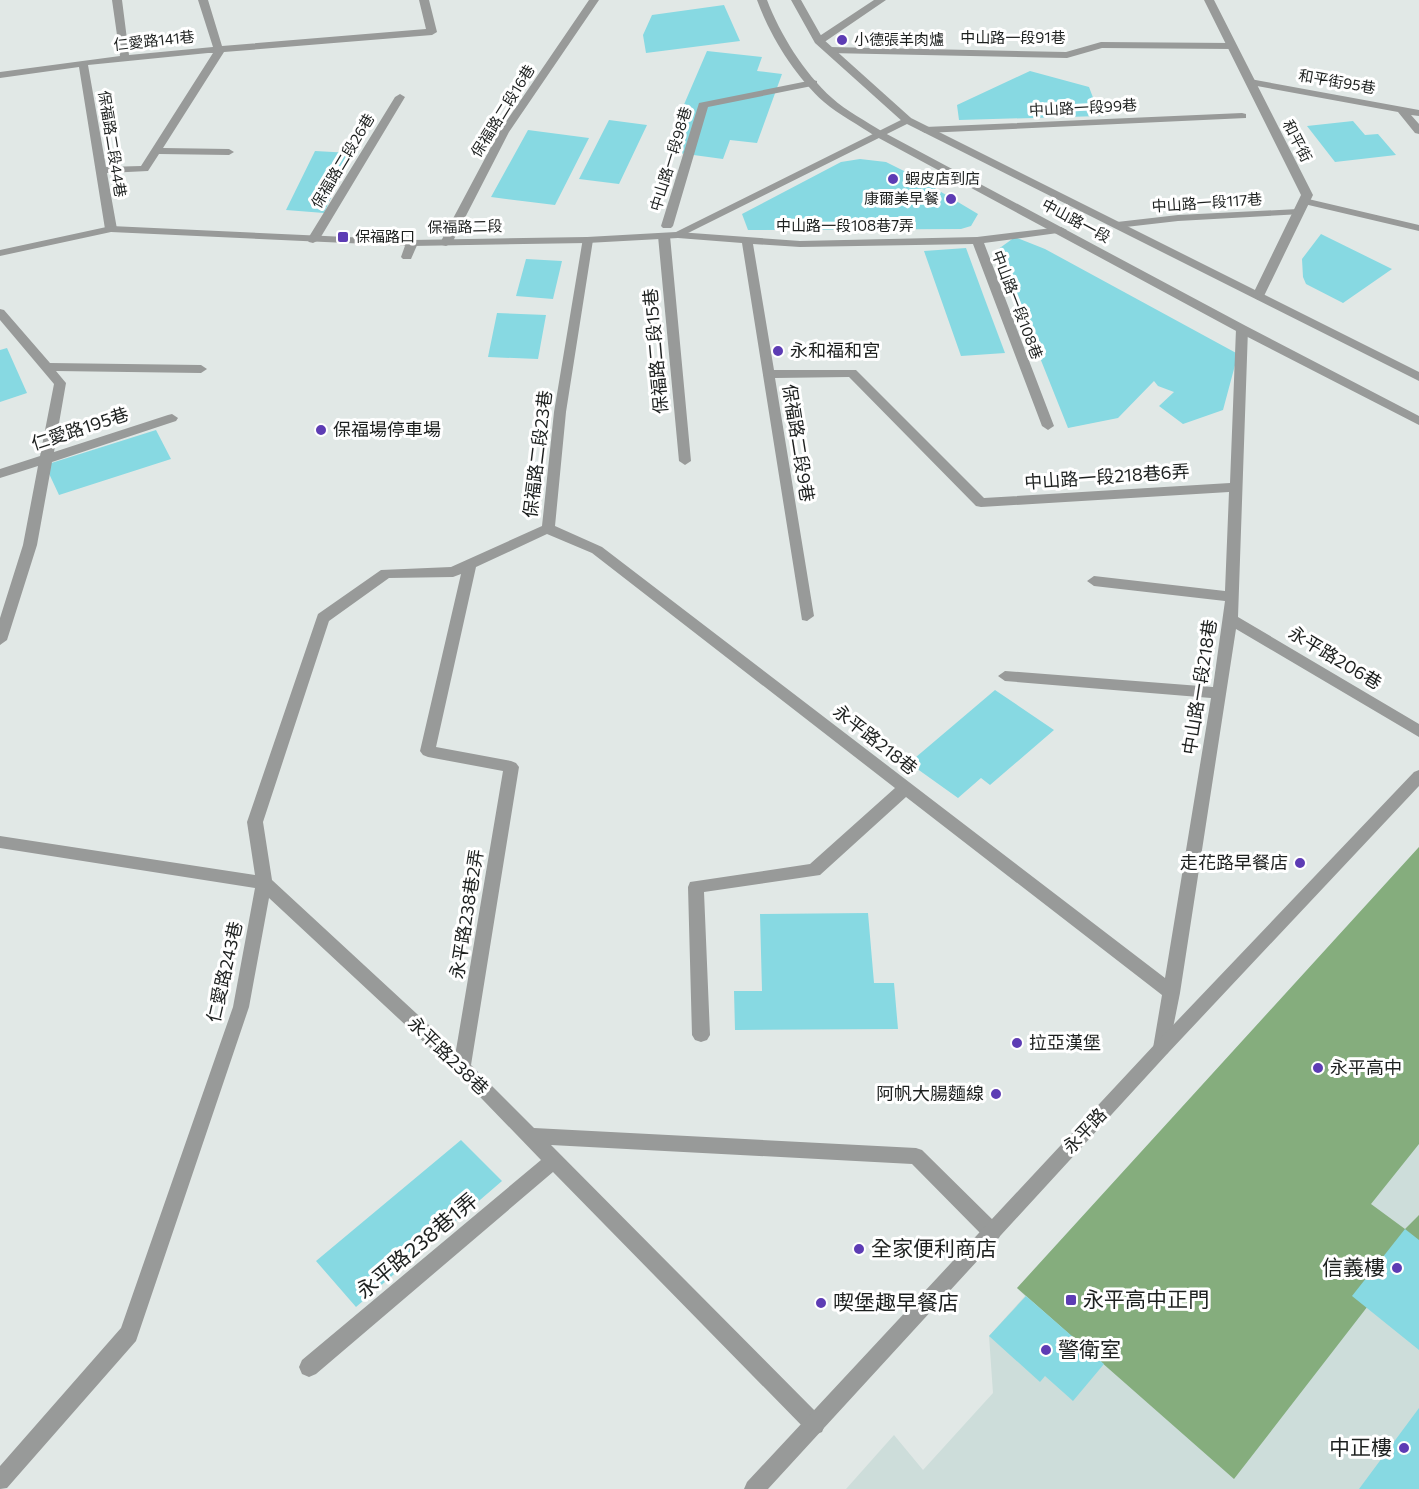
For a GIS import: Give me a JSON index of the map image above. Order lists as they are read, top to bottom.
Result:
{
  "streets": {
    "street": [
      "中山路一段91巷",
      "仁愛路141巷",
      "和平街95巷",
      "中山路一段99巷",
      "保福路二段16巷",
      "和平街",
      "保福路二段44巷",
      "中山路一段98巷",
      "保福路二段26巷",
      "中山路一段117巷",
      "中山路一段",
      "中山路一段108巷7弄",
      "保福路二段",
      "中山路一段108巷",
      "保福路二段15巷",
      "仁愛路195巷",
      "保福路二段9巷",
      "保福路二段23巷",
      "中山路一段218巷6弄",
      "永平路206巷",
      "中山路一段218巷",
      "永平路218巷",
      "永平路238巷2弄",
      "仁愛路243巷",
      "永平路238巷",
      "永平路",
      "永平路238巷1弄"
    ]
  },
  "crossings": [
    ["中山路一段91巷", "和平街"],
    ["中山路一段91巷", "中山路一段"],
    ["仁愛路141巷", "保福路二段44巷"],
    ["和平街95巷", "和平街"],
    ["中山路一段99巷", "中山路一段"],
    ["保福路二段16巷", "保福路二段"],
    ["保福路二段44巷", "保福路二段"],
    ["中山路一段98巷", "中山路一段"],
    ["中山路一段98巷", "保福路二段"],
    ["中山路一段98巷", "保福路二段15巷"],
    ["保福路二段26巷", "保福路二段"],
    ["中山路一段117巷", "中山路一段"],
    ["中山路一段", "保福路二段"],
    ["中山路一段", "中山路一段108巷"],
    ["中山路一段", "中山路一段218巷"],
    ["中山路一段108巷7弄", "保福路二段"],
    ["中山路一段108巷7弄", "中山路一段108巷"],
    ["中山路一段108巷7弄", "保福路二段9巷"],
    ["保福路二段", "保福路二段15巷"],
    ["保福路二段", "保福路二段23巷"],
    ["保福路二段9巷", "中山路一段218巷6弄"],
    ["保福路二段23巷", "永平路218巷"],
    ["保福路二段23巷", "永平路238巷2弄"],
    ["保福路二段23巷", "仁愛路243巷"],
    ["中山路一段218巷6弄", "中山路一段218巷"],
    ["永平路206巷", "中山路一段218巷"],
    ["中山路一段218巷", "永平路218巷"],
    ["中山路一段218巷", "永平路"],
    ["永平路238巷2弄", "仁愛路243巷"],
    ["永平路238巷2弄", "永平路238巷"],
    ["仁愛路243巷", "永平路238巷"],
    ["永平路238巷", "永平路"],
    ["永平路238巷", "永平路238巷1弄"]
  ],
  "places": {
    "other": [
      "小德張羊肉爐",
      "蝦皮店到店",
      "康爾美早餐",
      "永和福和宮",
      "保福場停車場",
      "走花路早餐店",
      "拉亞漢堡",
      "永平高中",
      "阿帆大腸麵線",
      "全家便利商店",
      "信義樓",
      "喫堡趣早餐店",
      "警衛室",
      "中正樓"
    ],
    "transit": ["保福路口", "永平高中正門"]
  }
}
